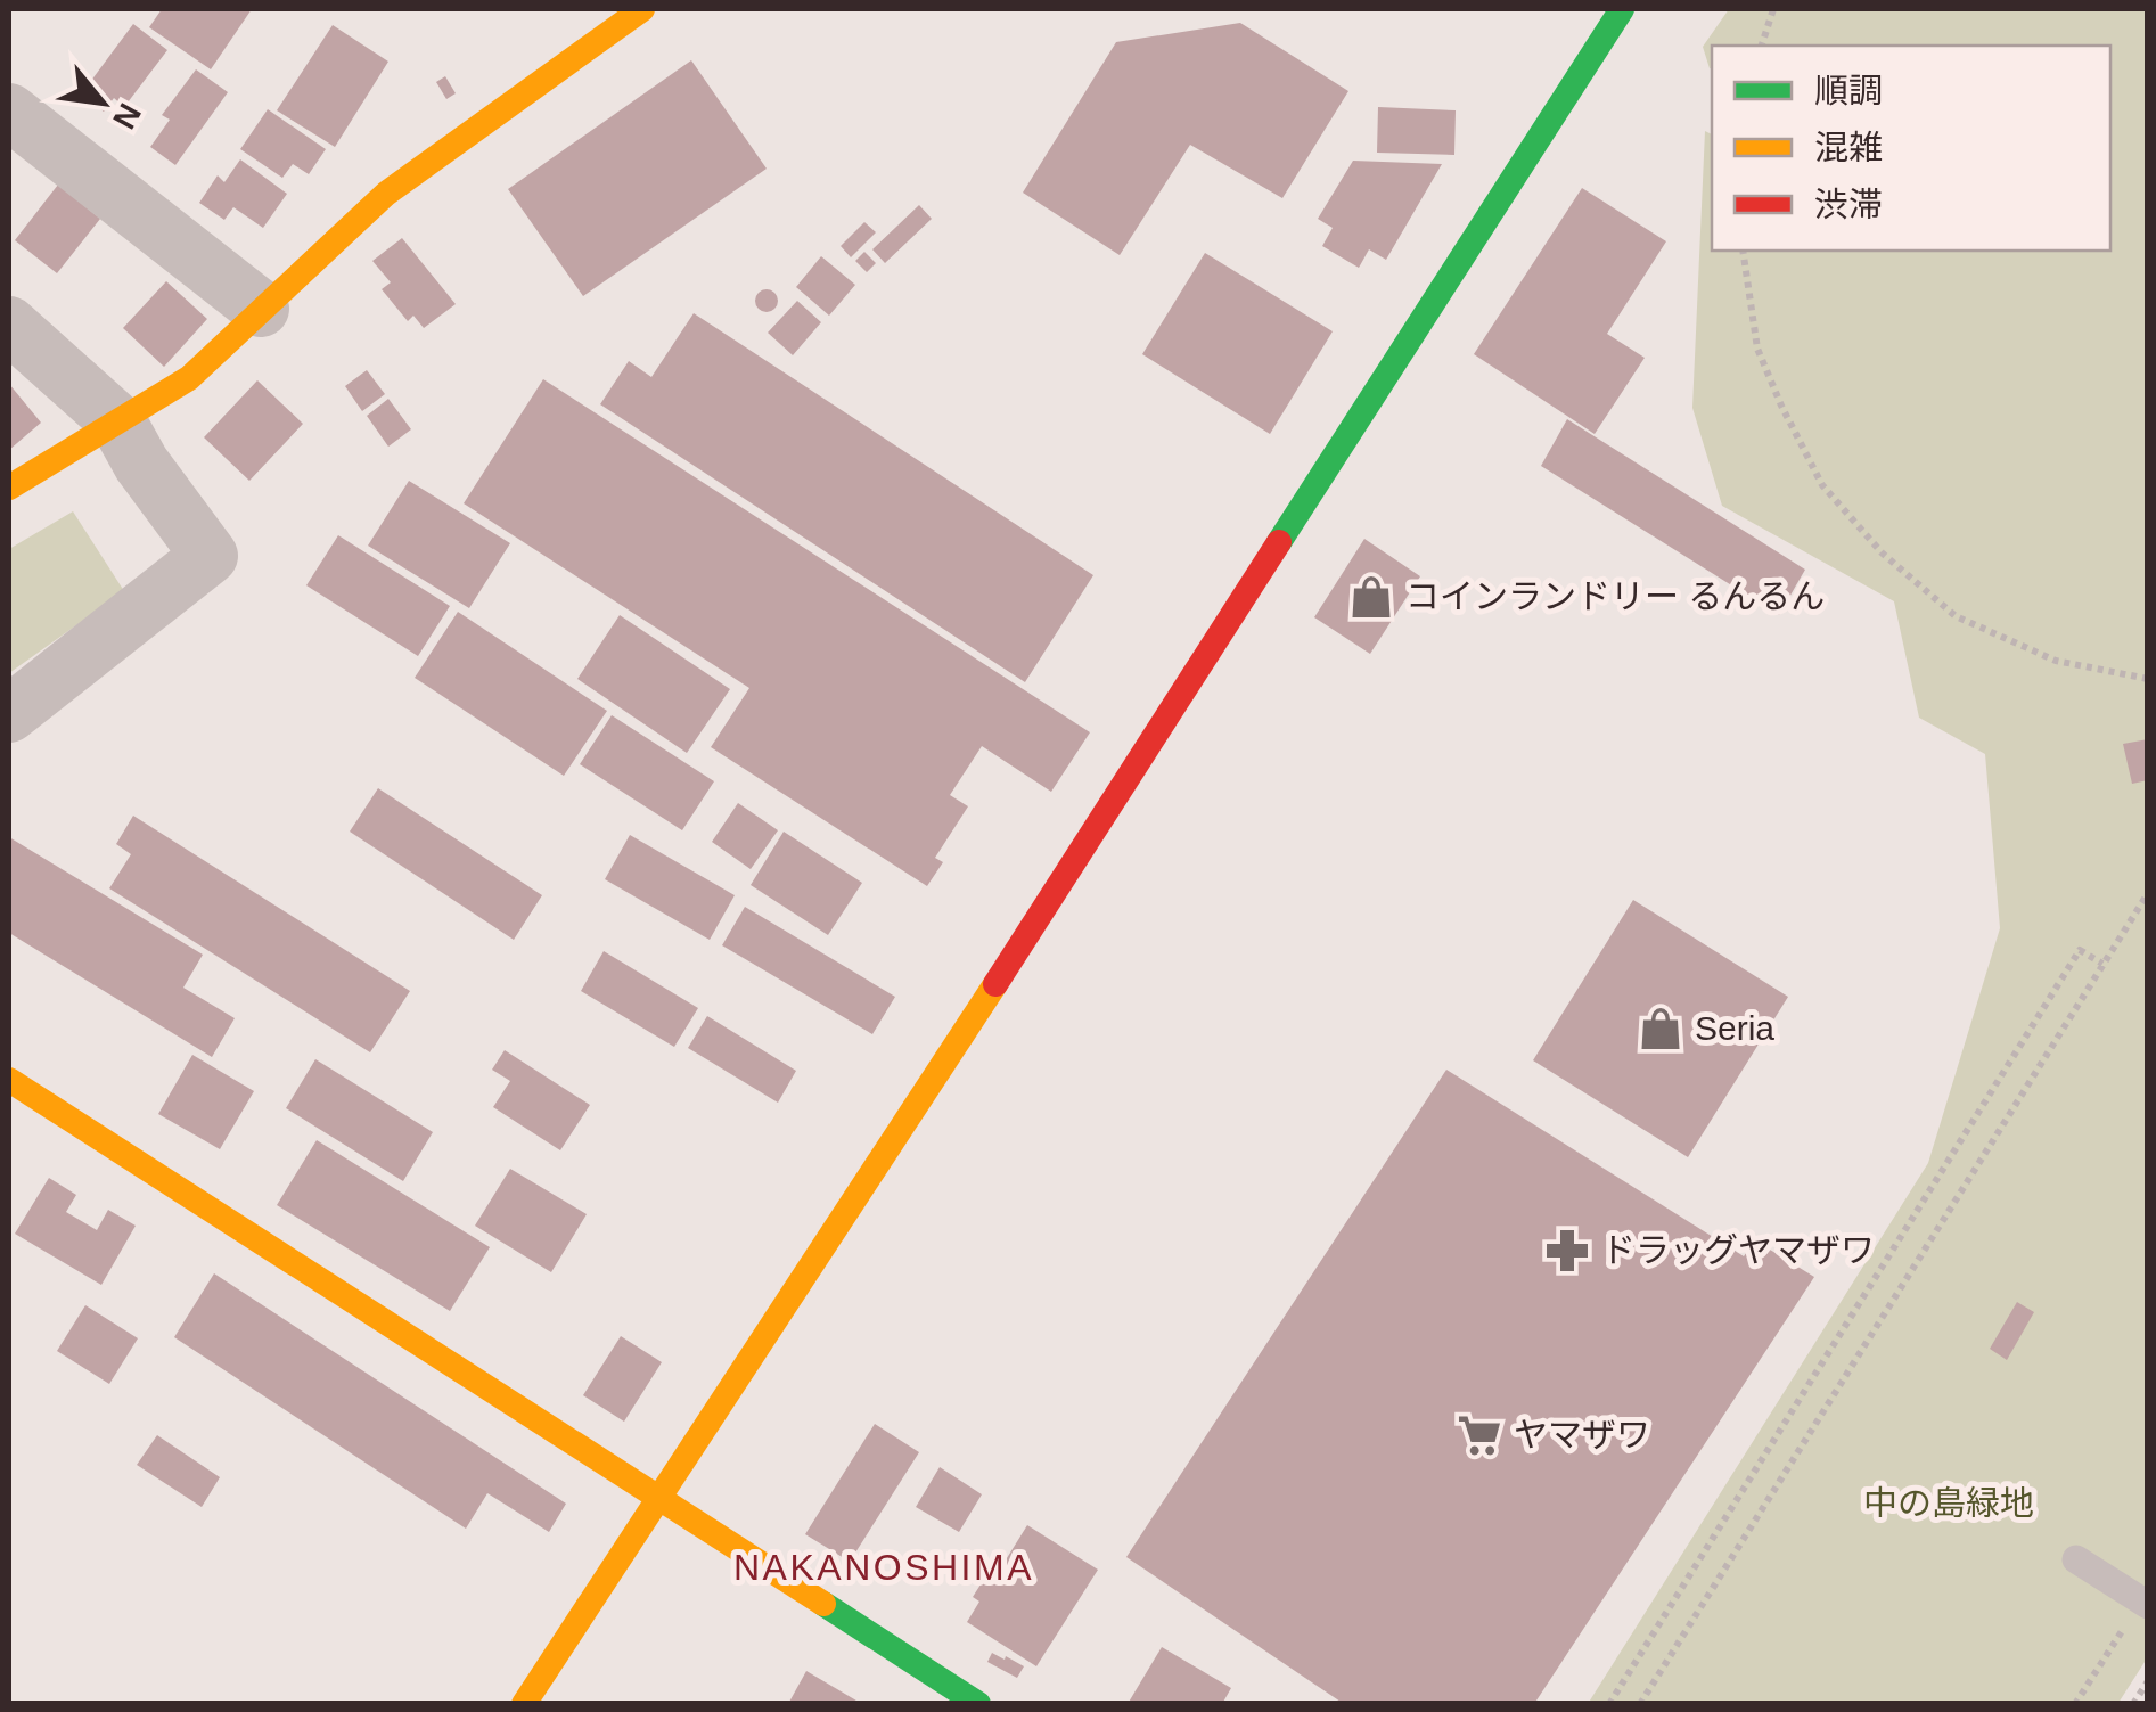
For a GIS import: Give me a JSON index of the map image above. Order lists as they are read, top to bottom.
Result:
{
  "districts": ["NAKANOSHIMA"],
  "parks": ["中の島緑地"],
  "places": {
    "shop": ["コインランドリー るんるん", "Seria"],
    "pharmacy": ["ドラッグヤマザワ"],
    "supermarket": ["ヤマザワ"]
  },
  "legend": ["順調", "混雑", "渋滞"],
  "north": "bottom right"
}
